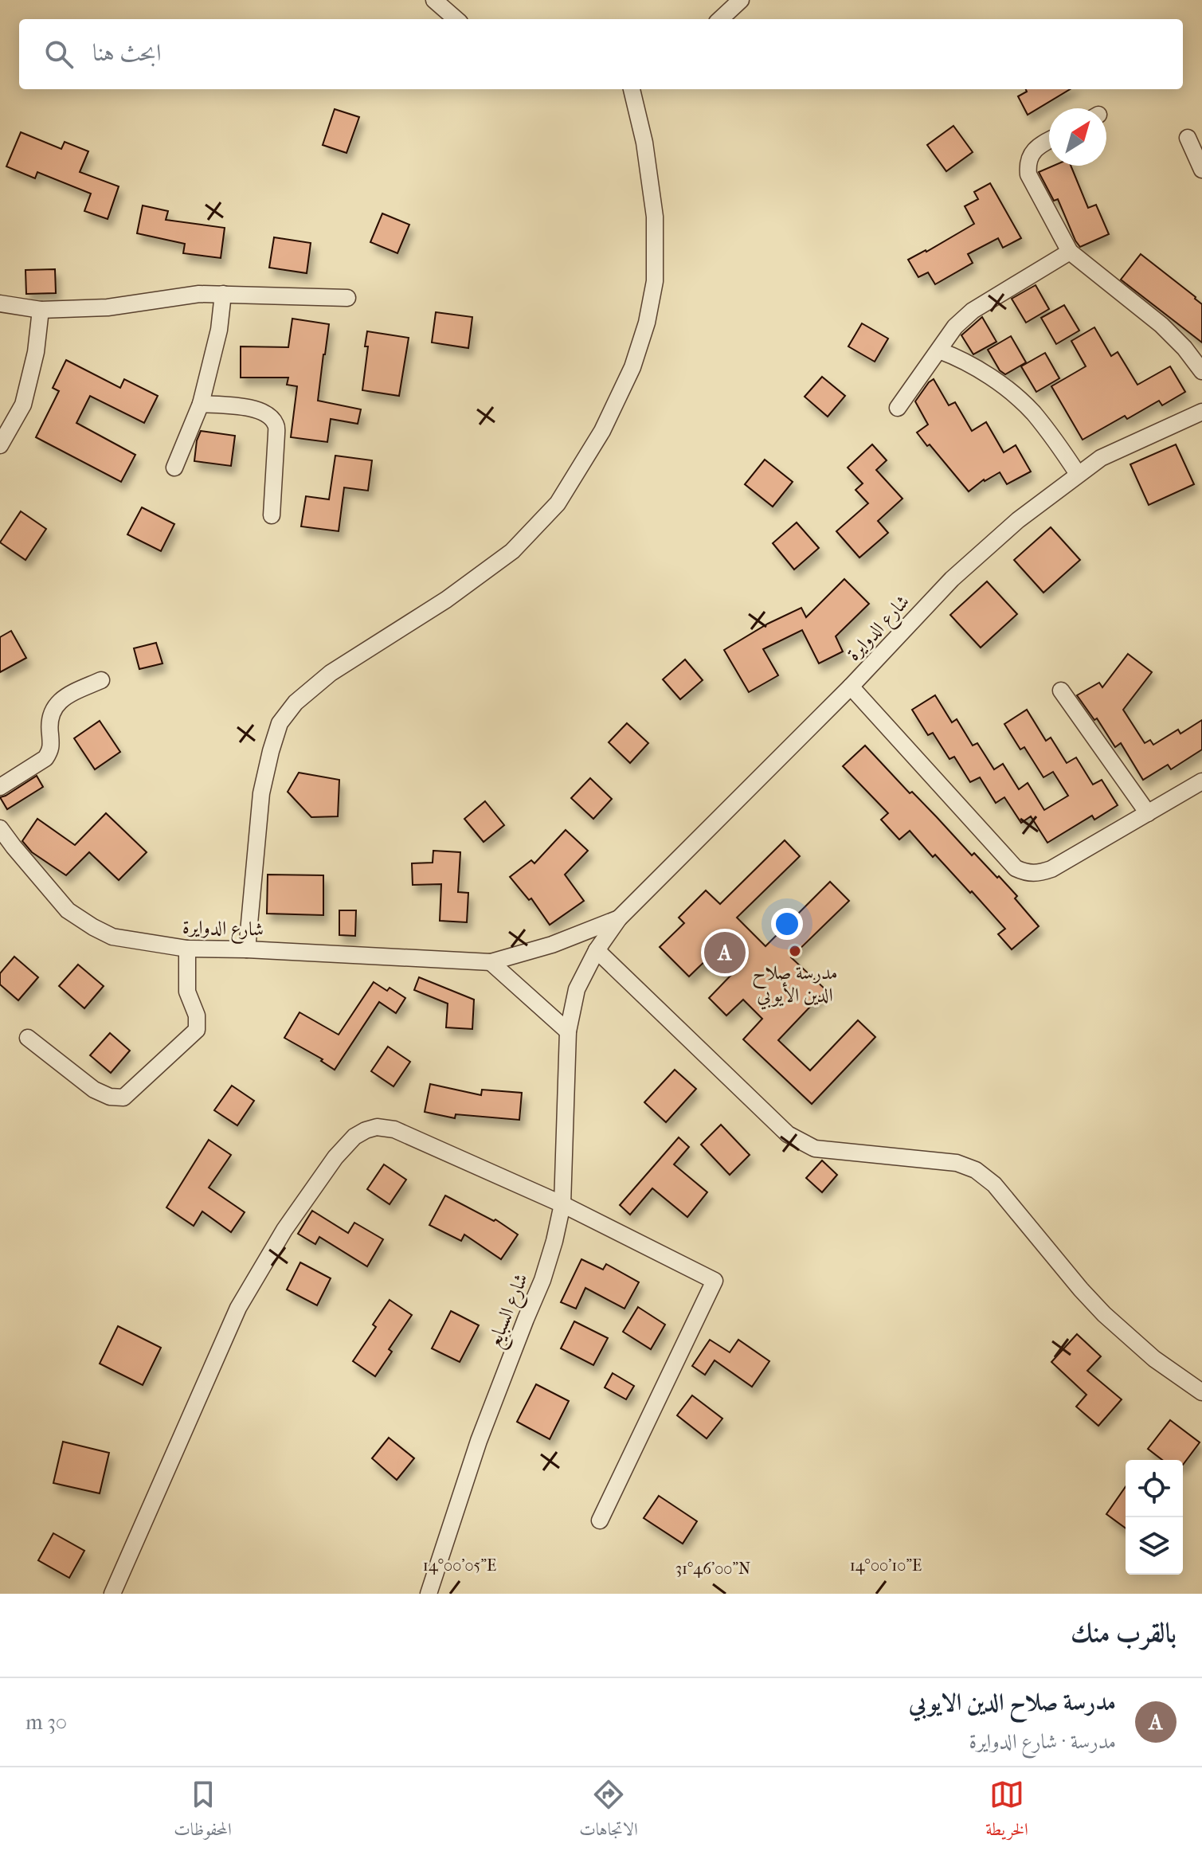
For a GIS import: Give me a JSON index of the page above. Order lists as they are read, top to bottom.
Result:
{
  "streets": {
    "street": ["شارع الدوايرة", "شارع السبايع"]
  },
  "crossings": [
    ["شارع الدوايرة", "شارع السبايع"]
  ],
  "places": ["مدرسة صلاح الدين الأيوبي"],
  "north": "top right",
  "page": {
    "search": "ابحث هنا",
    "pins": "A",
    "heading": "بالقرب منك",
    "list": [
      {
        "mark": "A",
        "name": "مدرسة صلاح الدين الايوبي",
        "note": "مدرسة · شارع الدوايرة",
        "value": "30 m"
      }
    ],
    "nav": ["الخريطة", "الاتجاهات", "المحفوظات"]
  },
  "coordinates": ["14°00'05\"E", "14°00'10\"E", "31°46'00\"N"]
}
